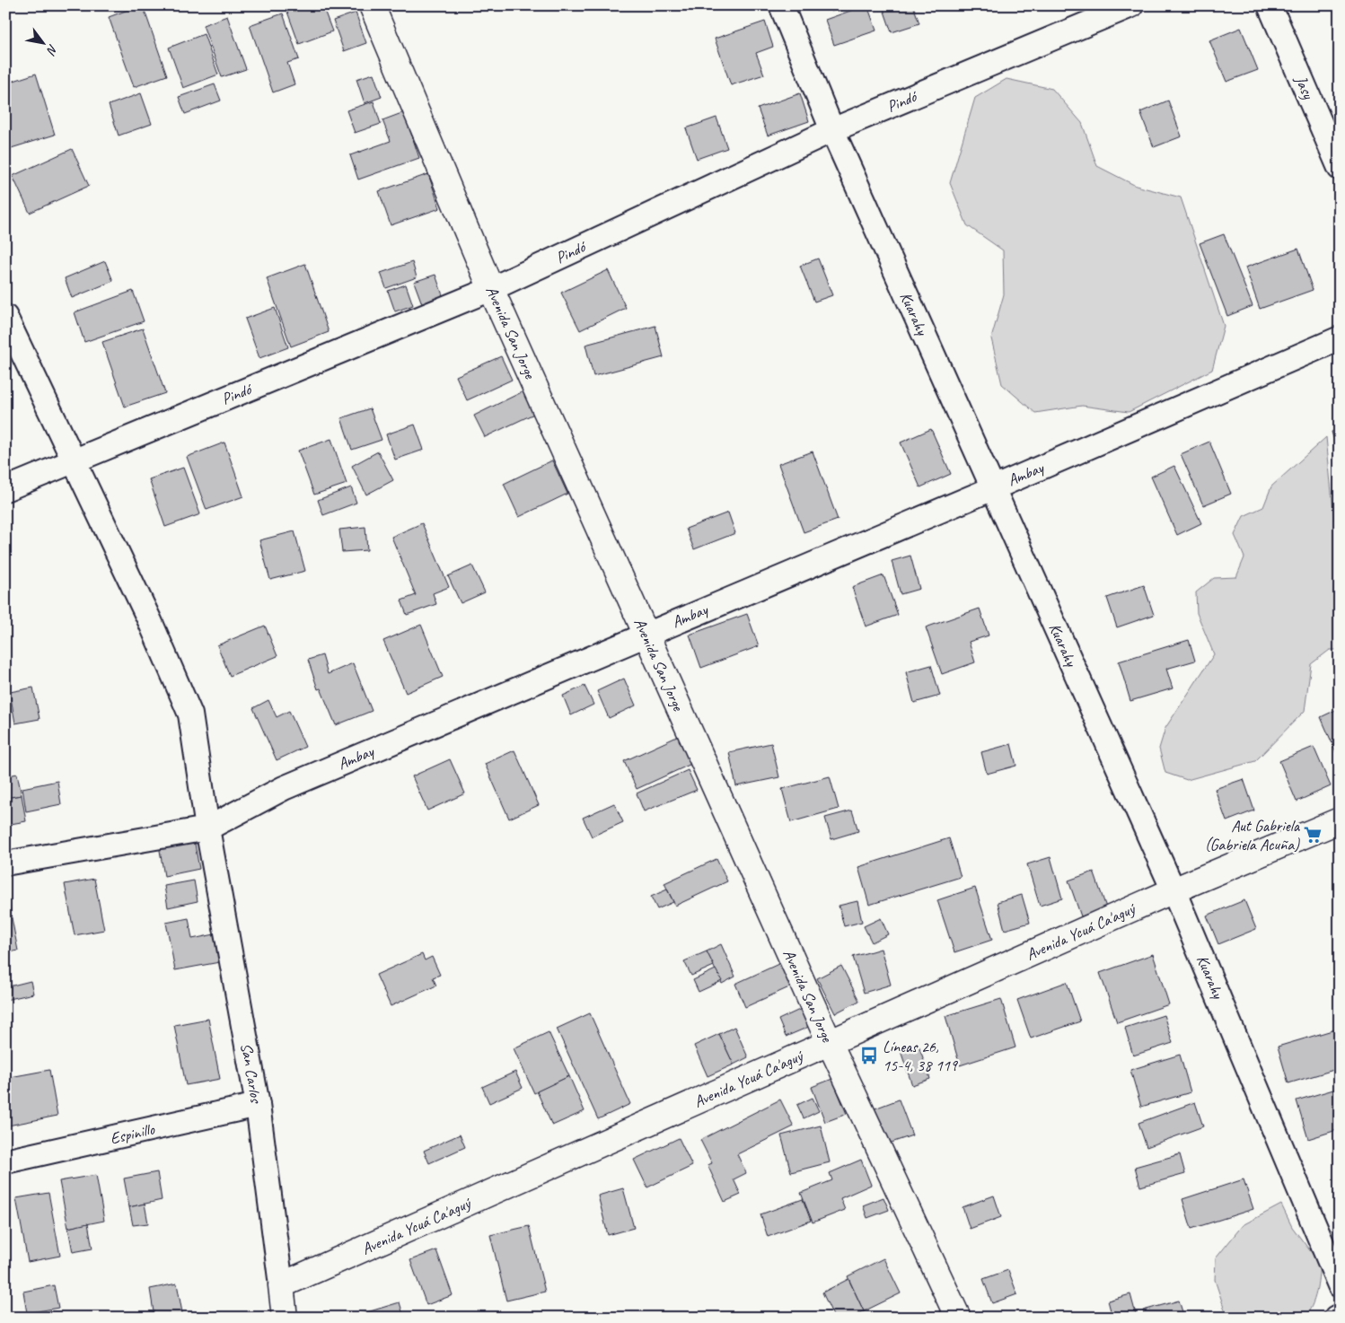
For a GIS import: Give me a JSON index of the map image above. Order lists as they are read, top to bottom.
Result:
{
  "streets": {
    "street": [
      "Jasy",
      "Pindó",
      "Kuarahy",
      "Avenida San Jorge",
      "Ambay",
      "Avenida Ycuá Ca'aguý",
      "San Carlos",
      "Espinillo"
    ]
  },
  "crossings": [
    ["Pindó", "Kuarahy"],
    ["Pindó", "Avenida San Jorge"],
    ["Pindó", "San Carlos"],
    ["Kuarahy", "Ambay"],
    ["Kuarahy", "Avenida Ycuá Ca'aguý"],
    ["Avenida San Jorge", "Ambay"],
    ["Avenida San Jorge", "Avenida Ycuá Ca'aguý"],
    ["Ambay", "San Carlos"],
    ["Avenida Ycuá Ca'aguý", "San Carlos"],
    ["San Carlos", "Espinillo"]
  ],
  "places": {
    "supermarket": ["Aut Gabriela (Gabriela Acuña)"],
    "bus stop": ["Líneas 26, 15-4, 38 119"]
  },
  "north": "bottom right"
}
